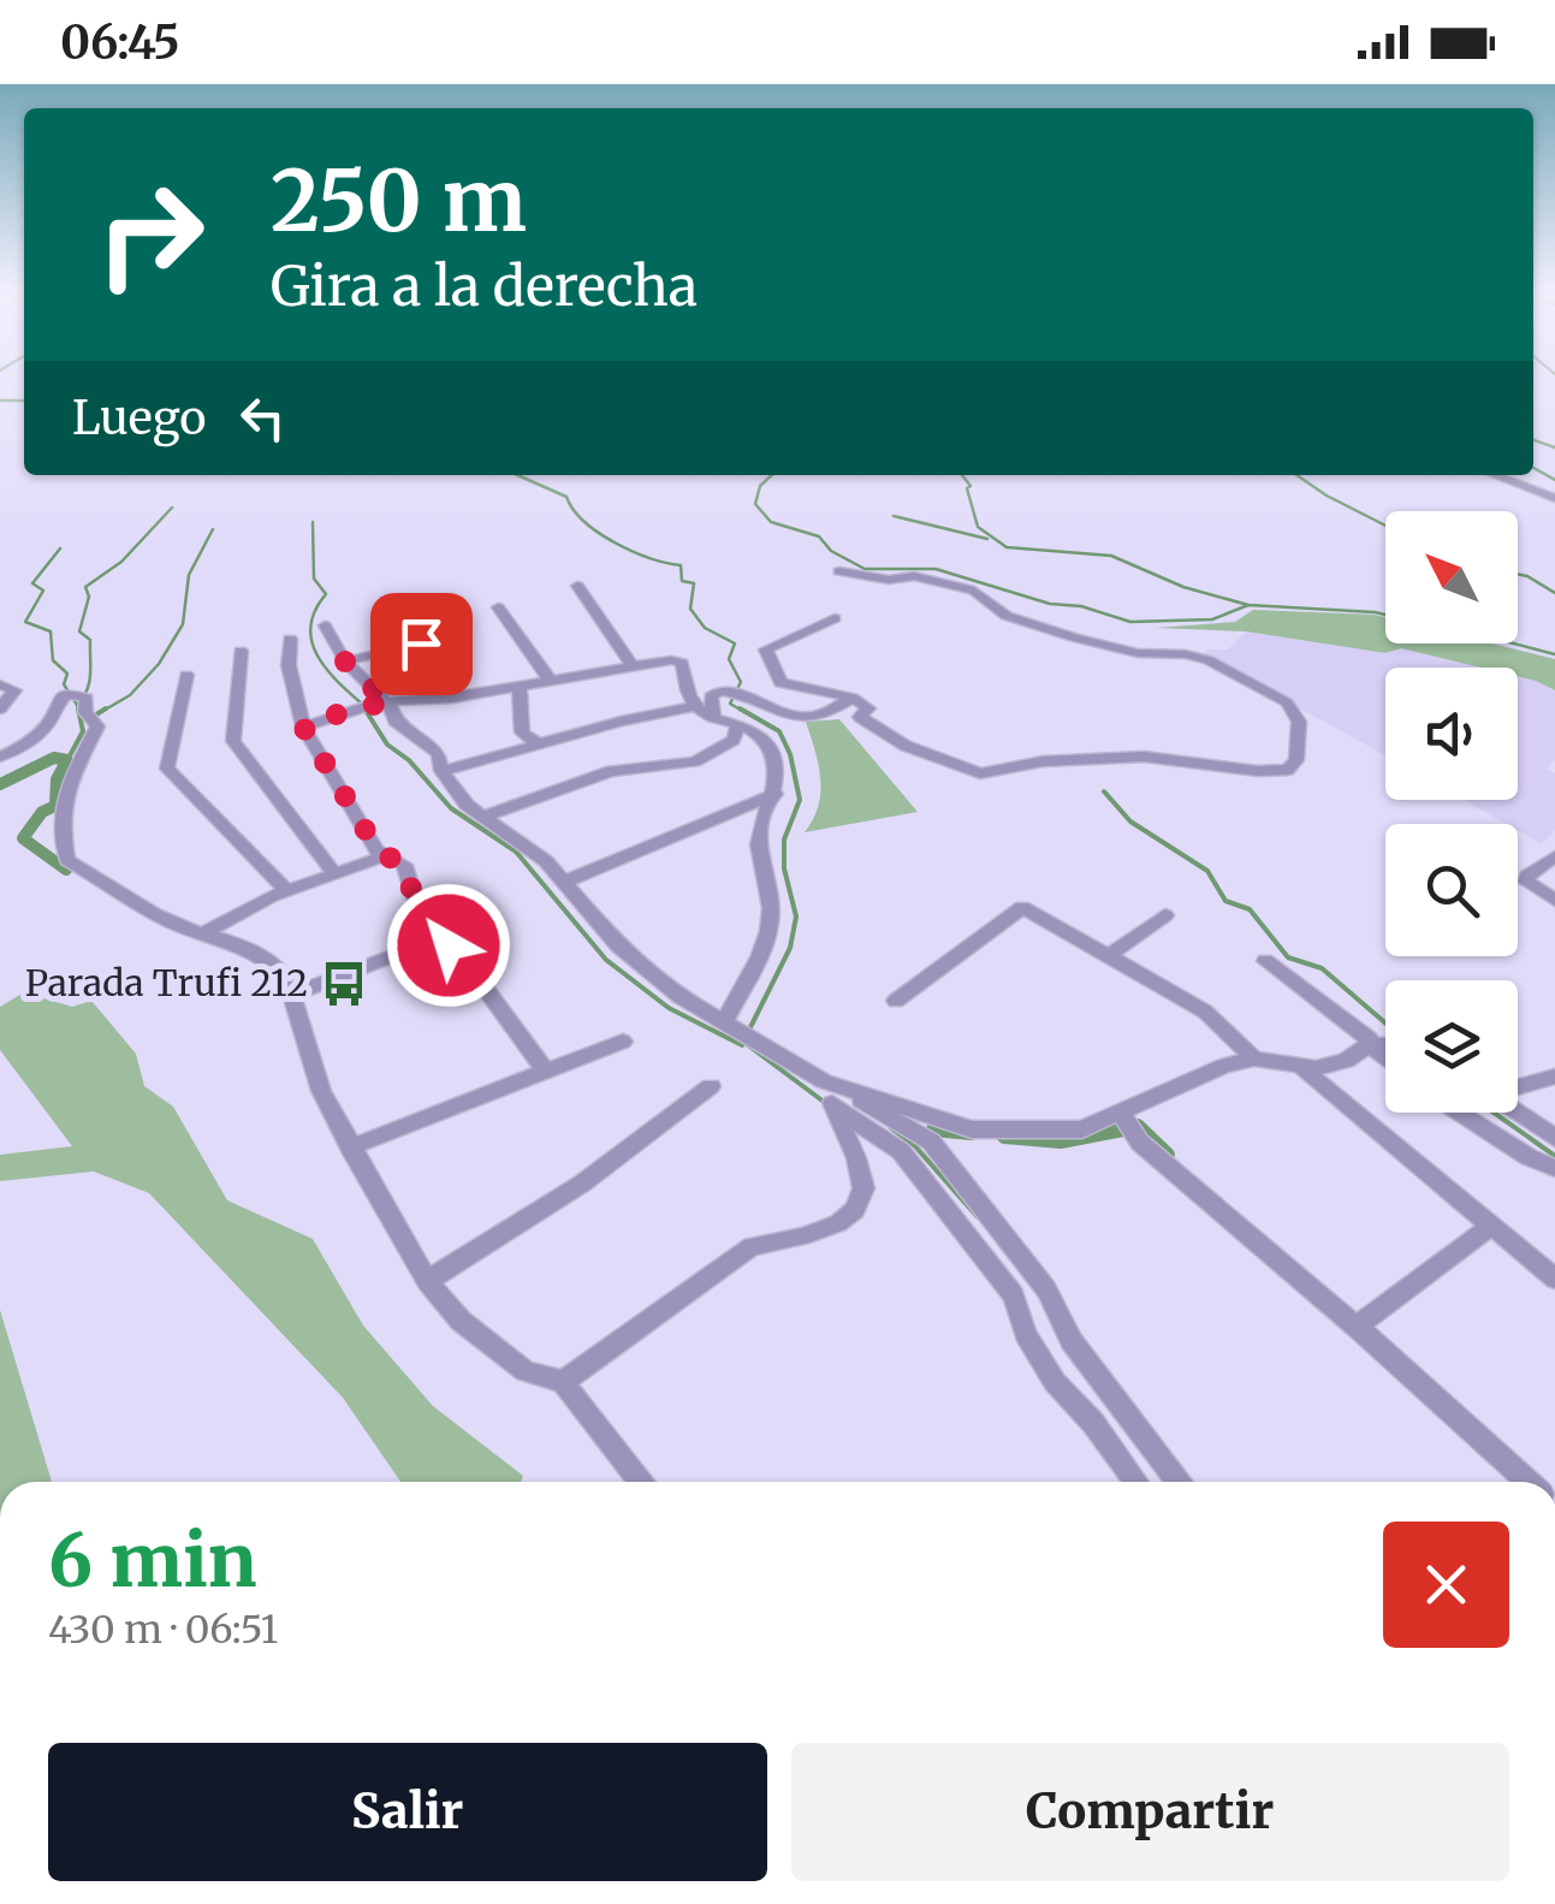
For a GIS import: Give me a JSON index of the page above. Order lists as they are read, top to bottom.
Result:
{
  "places": {
    "bus stop": ["Parada Trufi 212"]
  },
  "north": "top left",
  "page": {
    "status": "06:45",
    "turn": ["250 m", "Gira a la derecha"],
    "then": "Luego",
    "heading": ["6 min", "430 m · 06:51"],
    "buttons": ["Salir", "Compartir"]
  }
}
